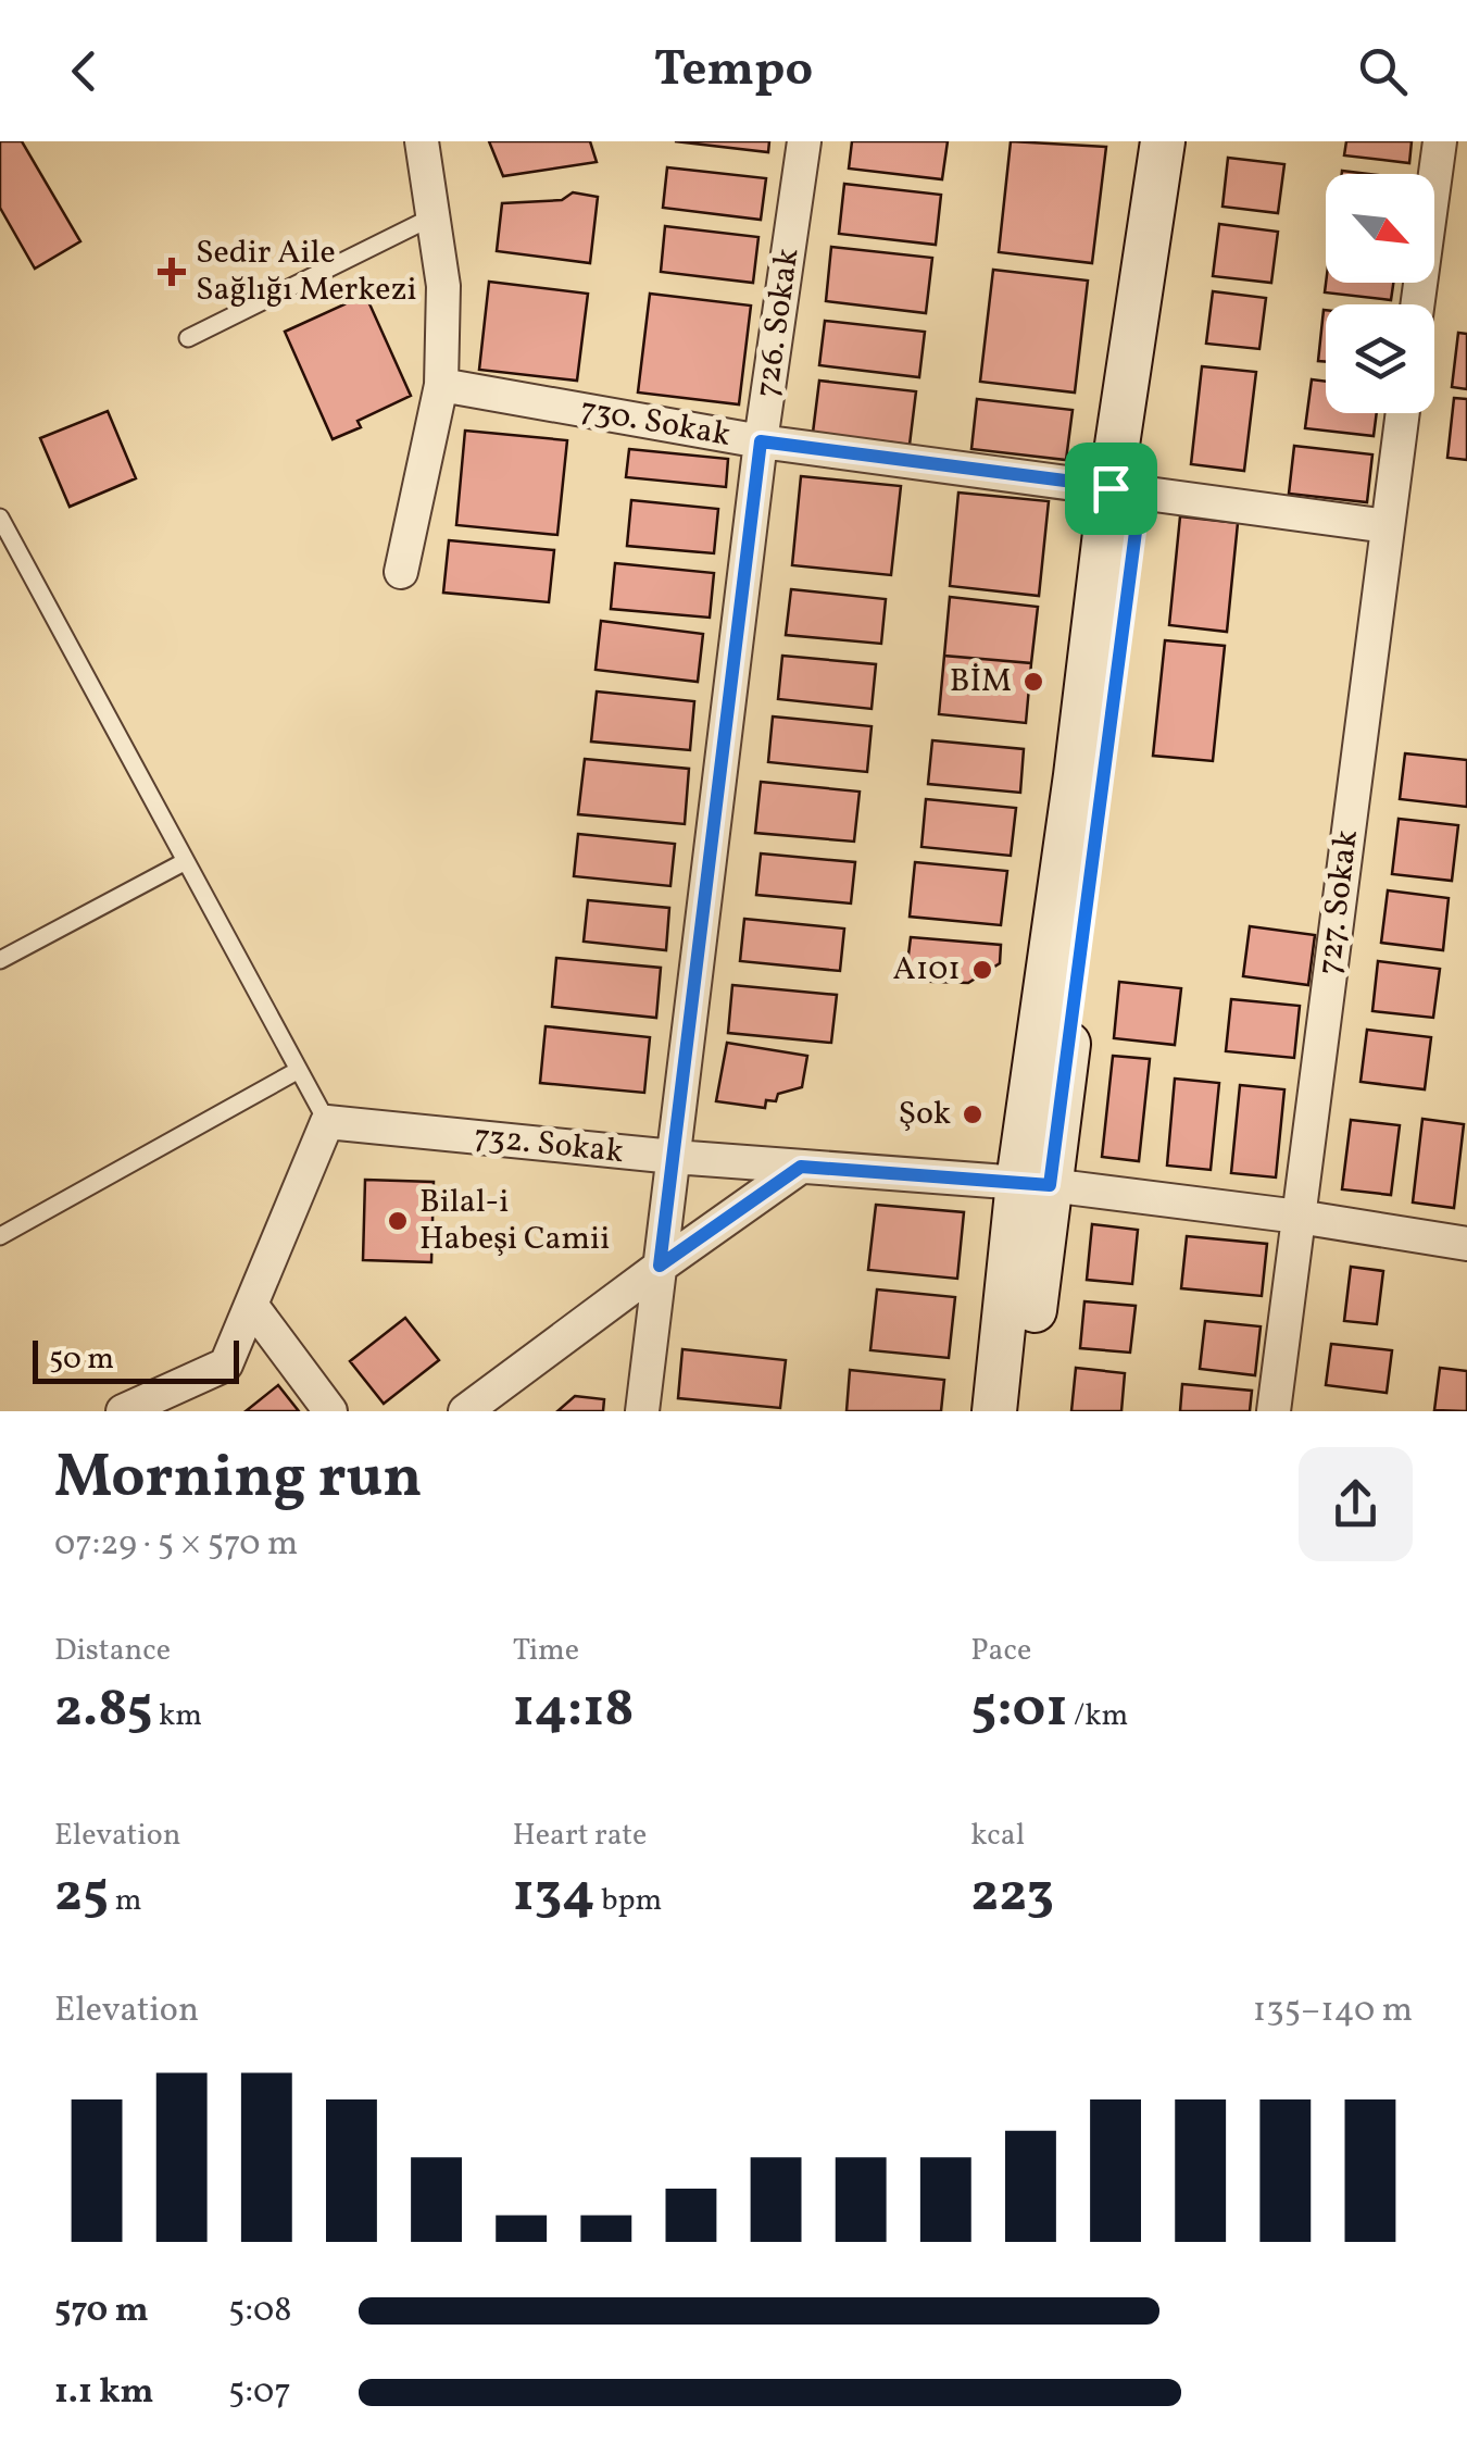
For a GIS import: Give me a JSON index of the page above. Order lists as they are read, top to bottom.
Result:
{
  "streets": {
    "street": [
      "726. Sokak",
      "730. Sokak",
      "727. Sokak",
      "732. Sokak"
    ]
  },
  "crossings": [
    ["726. Sokak", "730. Sokak"],
    ["726. Sokak", "732. Sokak"],
    ["730. Sokak", "727. Sokak"],
    ["727. Sokak", "732. Sokak"]
  ],
  "places": {
    "health": ["Sedir Aile Sağlığı Merkezi"],
    "other": [
      "BİM",
      "A101",
      "Şok",
      "Bilal-i Habeşi Camii"
    ]
  },
  "scale_bar": "50 m",
  "north": "bottom right",
  "page": {
    "header": "Tempo",
    "scale": "50 m",
    "heading": ["Morning run", "07:29 · 5 × 570 m"],
    "stats": [
      ["Distance", "2.85 km"],
      ["Time", "14:18"],
      ["Pace", "5:01 /km"],
      ["Elevation", "25 m"],
      ["Heart rate", "134 bpm"],
      ["kcal", "223"]
    ],
    "chart": ["Elevation", "135–140 m"],
    "list": [
      {
        "name": "570 m",
        "note": "5:08"
      },
      {
        "name": "1.1 km",
        "note": "5:07"
      }
    ]
  }
}
